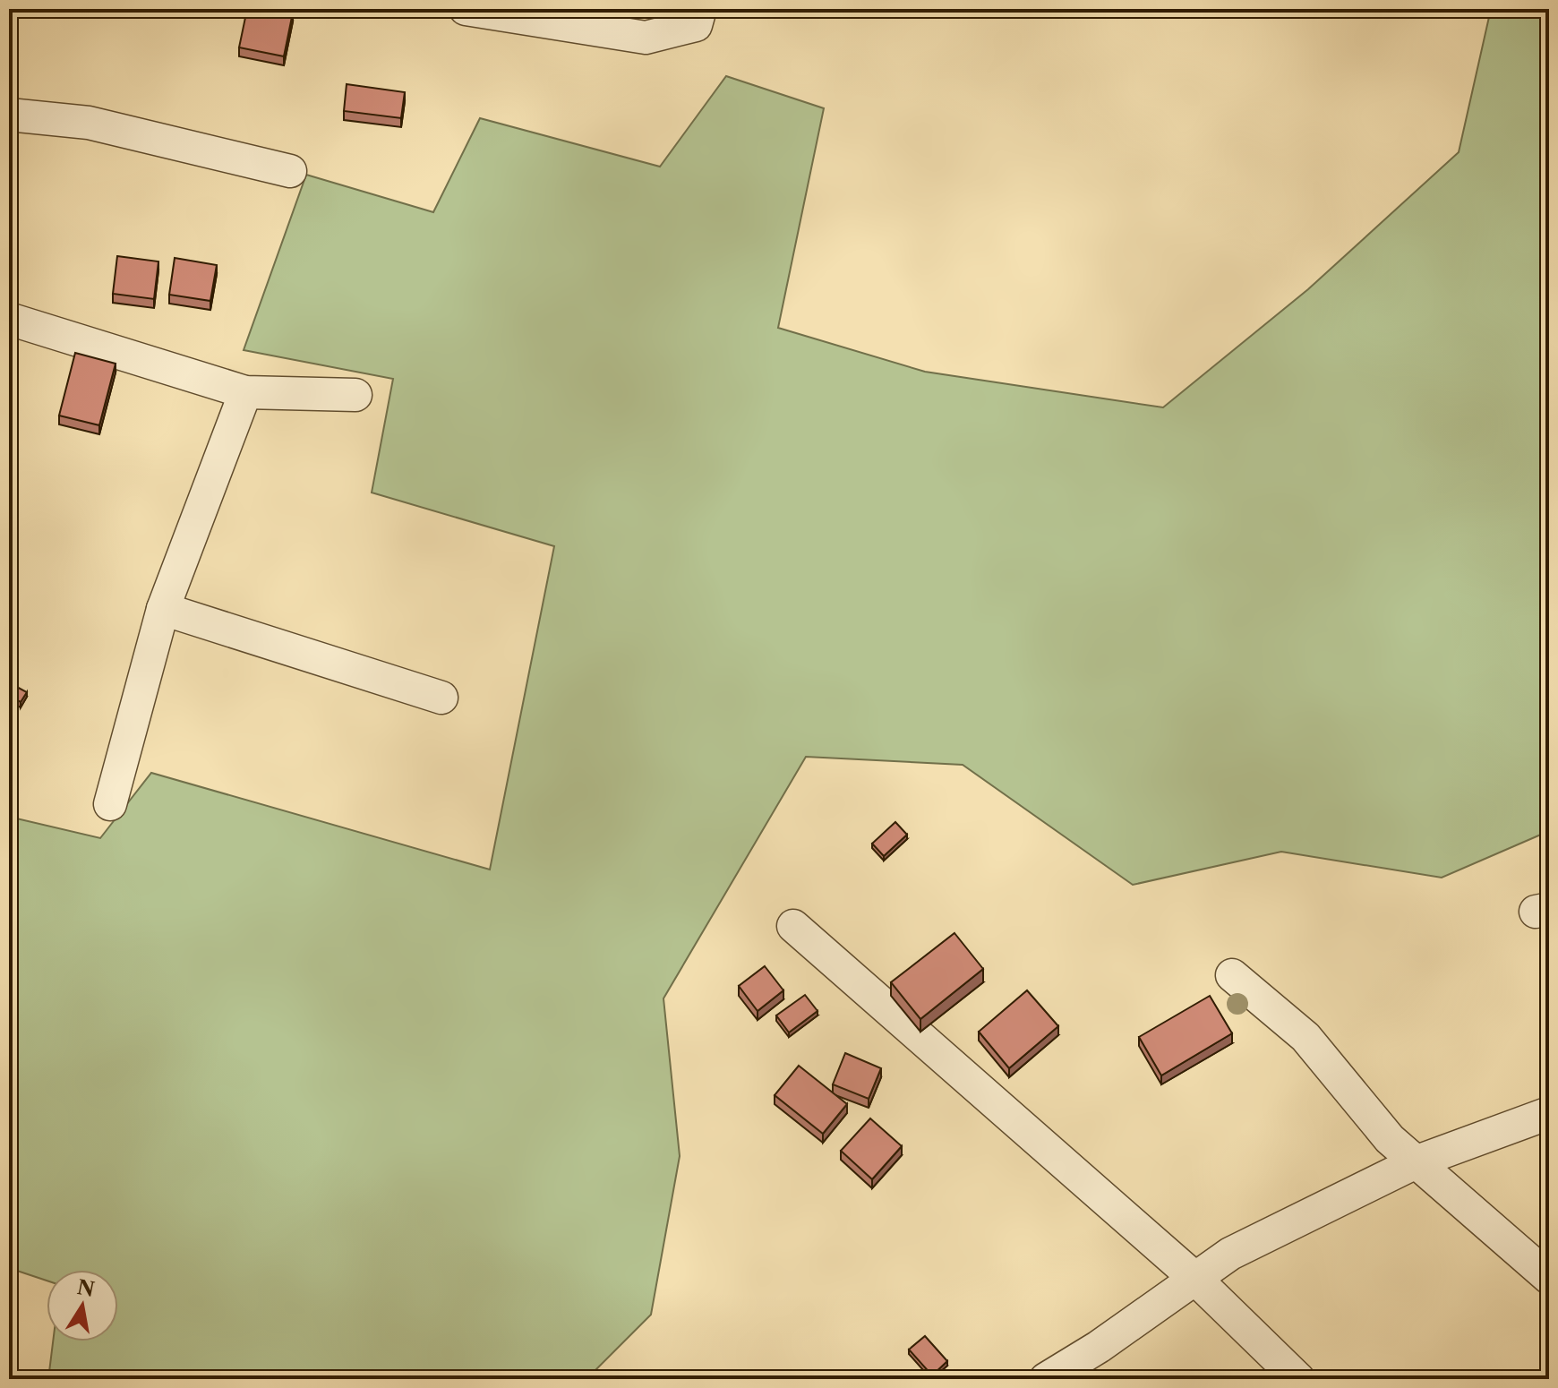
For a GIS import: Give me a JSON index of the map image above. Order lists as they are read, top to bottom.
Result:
{
  "north": "top"
}
